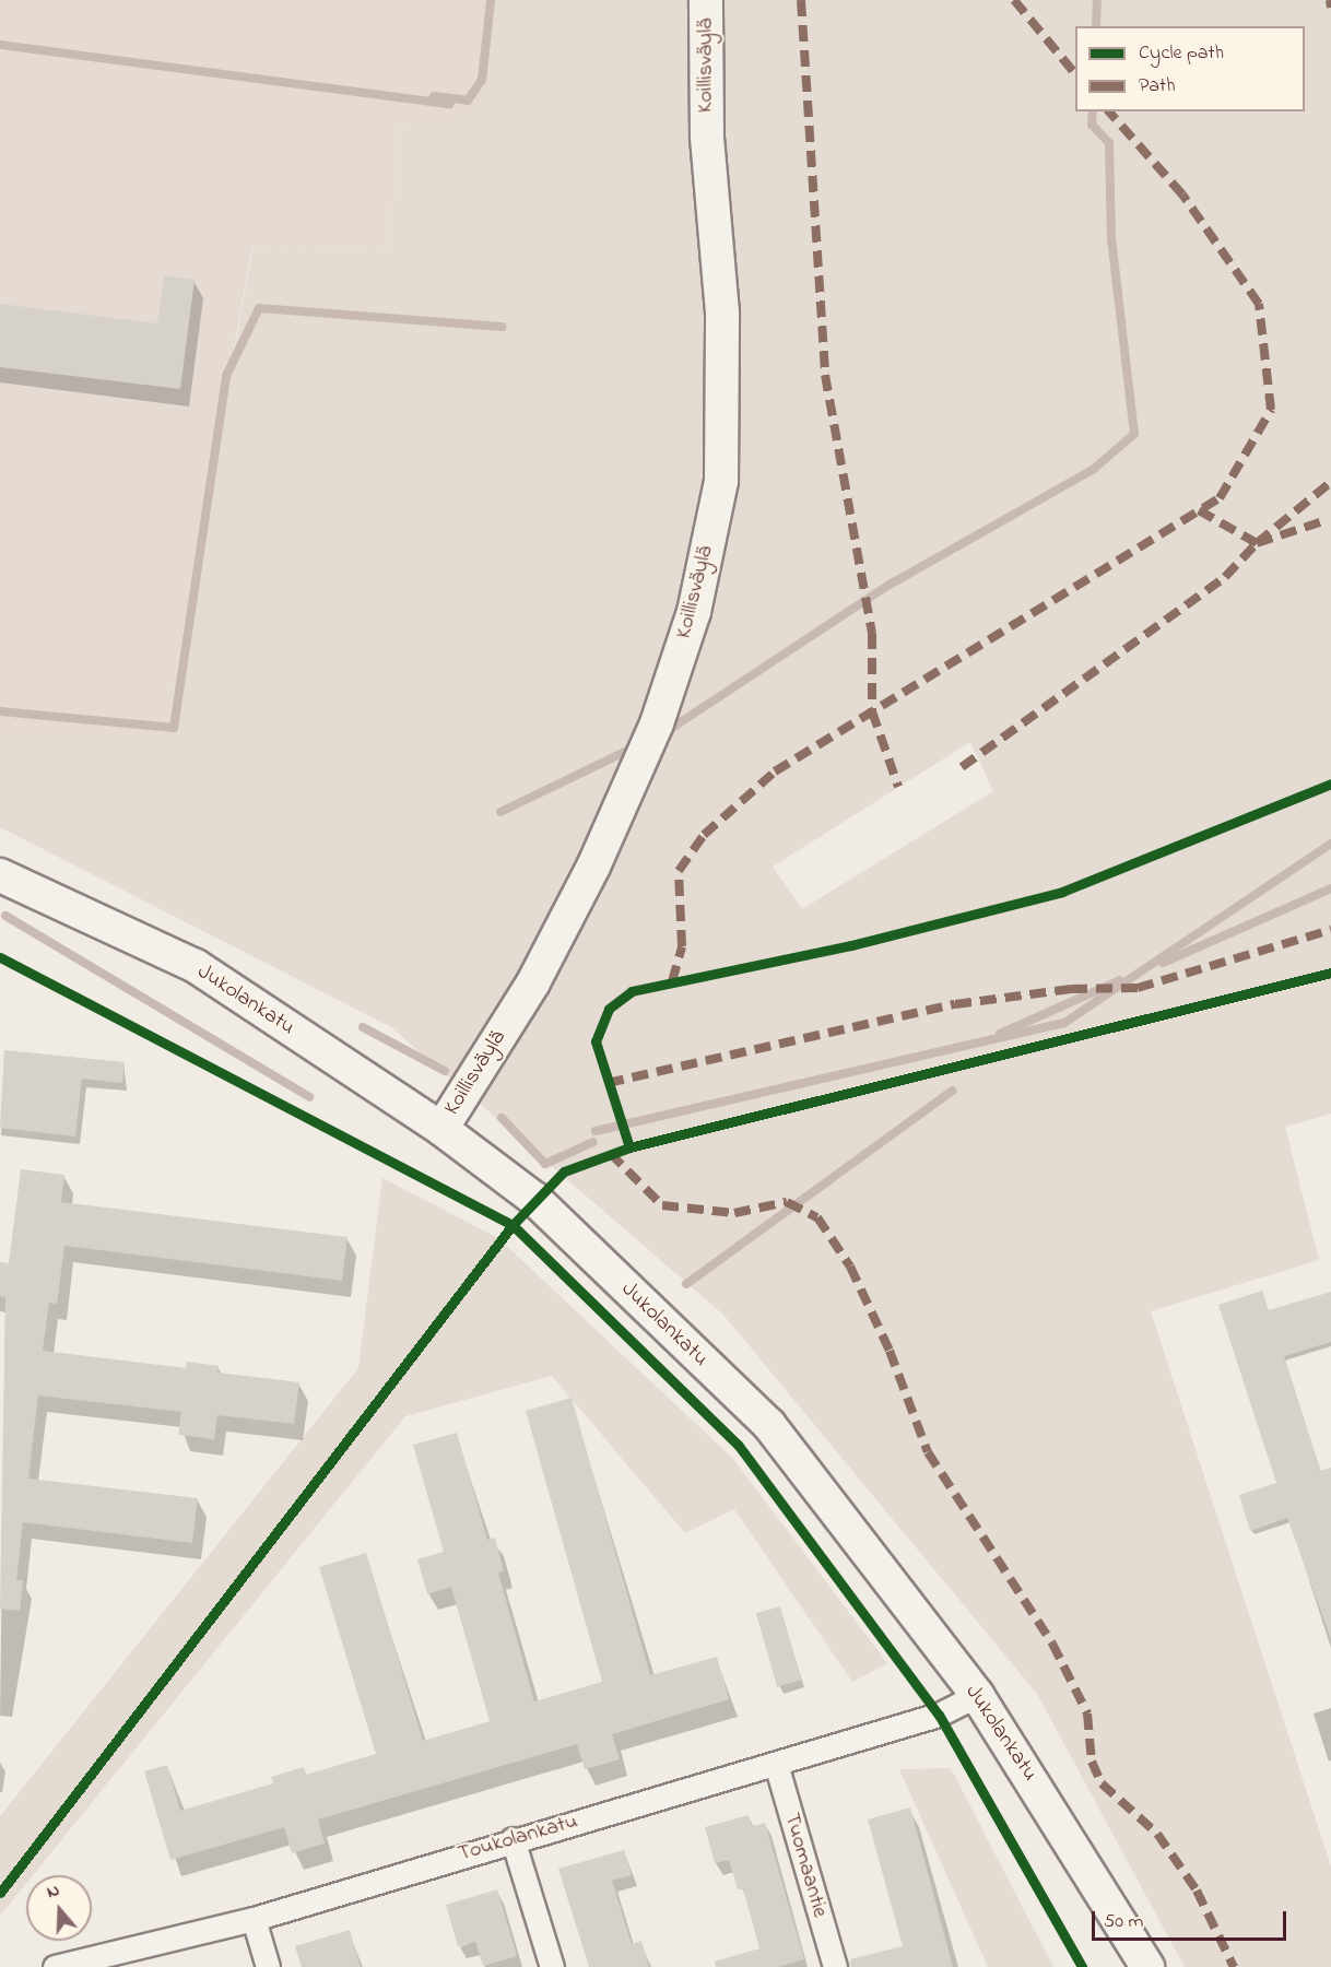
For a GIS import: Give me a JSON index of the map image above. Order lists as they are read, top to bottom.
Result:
{
  "streets": {
    "main road": ["Koillisväylä", "Jukolankatu"],
    "street": ["Toukolankatu", "Tuomaantie"]
  },
  "crossings": [
    ["Koillisväylä", "Jukolankatu"],
    ["Jukolankatu", "Toukolankatu"],
    ["Toukolankatu", "Tuomaantie"]
  ],
  "legend": ["Cycle path", "Path"],
  "scale_bar": "50 m",
  "north": "top"
}
